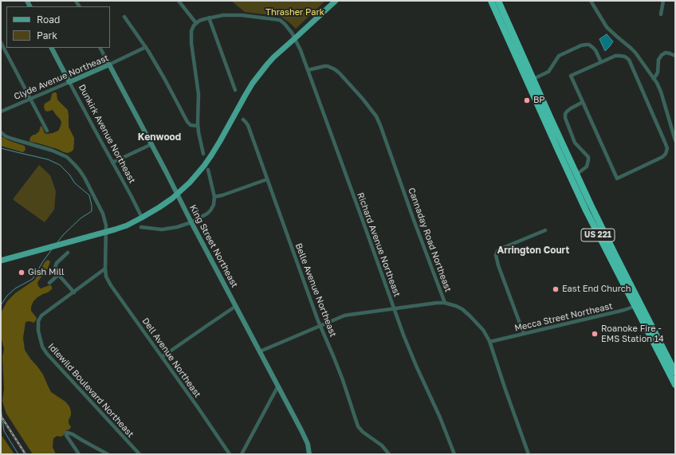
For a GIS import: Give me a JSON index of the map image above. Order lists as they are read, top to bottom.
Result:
{
  "streets": {
    "highway": ["US 221"],
    "street": [
      "Clyde Avenue Northeast",
      "Dunkirk Avenue Northeast",
      "Cannaday Road Northeast",
      "Richard Avenue Northeast",
      "King Street Northeast",
      "Belle Avenue Northeast",
      "Mecca Street Northeast",
      "Dell Avenue Northeast",
      "Idlewild Boulevard Northeast"
    ]
  },
  "crossings": [
    ["Clyde Avenue Northeast", "Dunkirk Avenue Northeast"],
    ["Clyde Avenue Northeast", "King Street Northeast"],
    ["US 221", "Mecca Street Northeast"],
    ["Cannaday Road Northeast", "Richard Avenue Northeast"],
    ["Cannaday Road Northeast", "Mecca Street Northeast"],
    ["Dell Avenue Northeast", "Idlewild Boulevard Northeast"]
  ],
  "districts": ["Kenwood", "Arrington Court"],
  "parks": ["Thrasher Park"],
  "places": [
    "BP",
    "Gish Mill",
    "East End Church",
    "Roanoke Fire - EMS Station 14"
  ],
  "legend": ["Road", "Park"]
}
